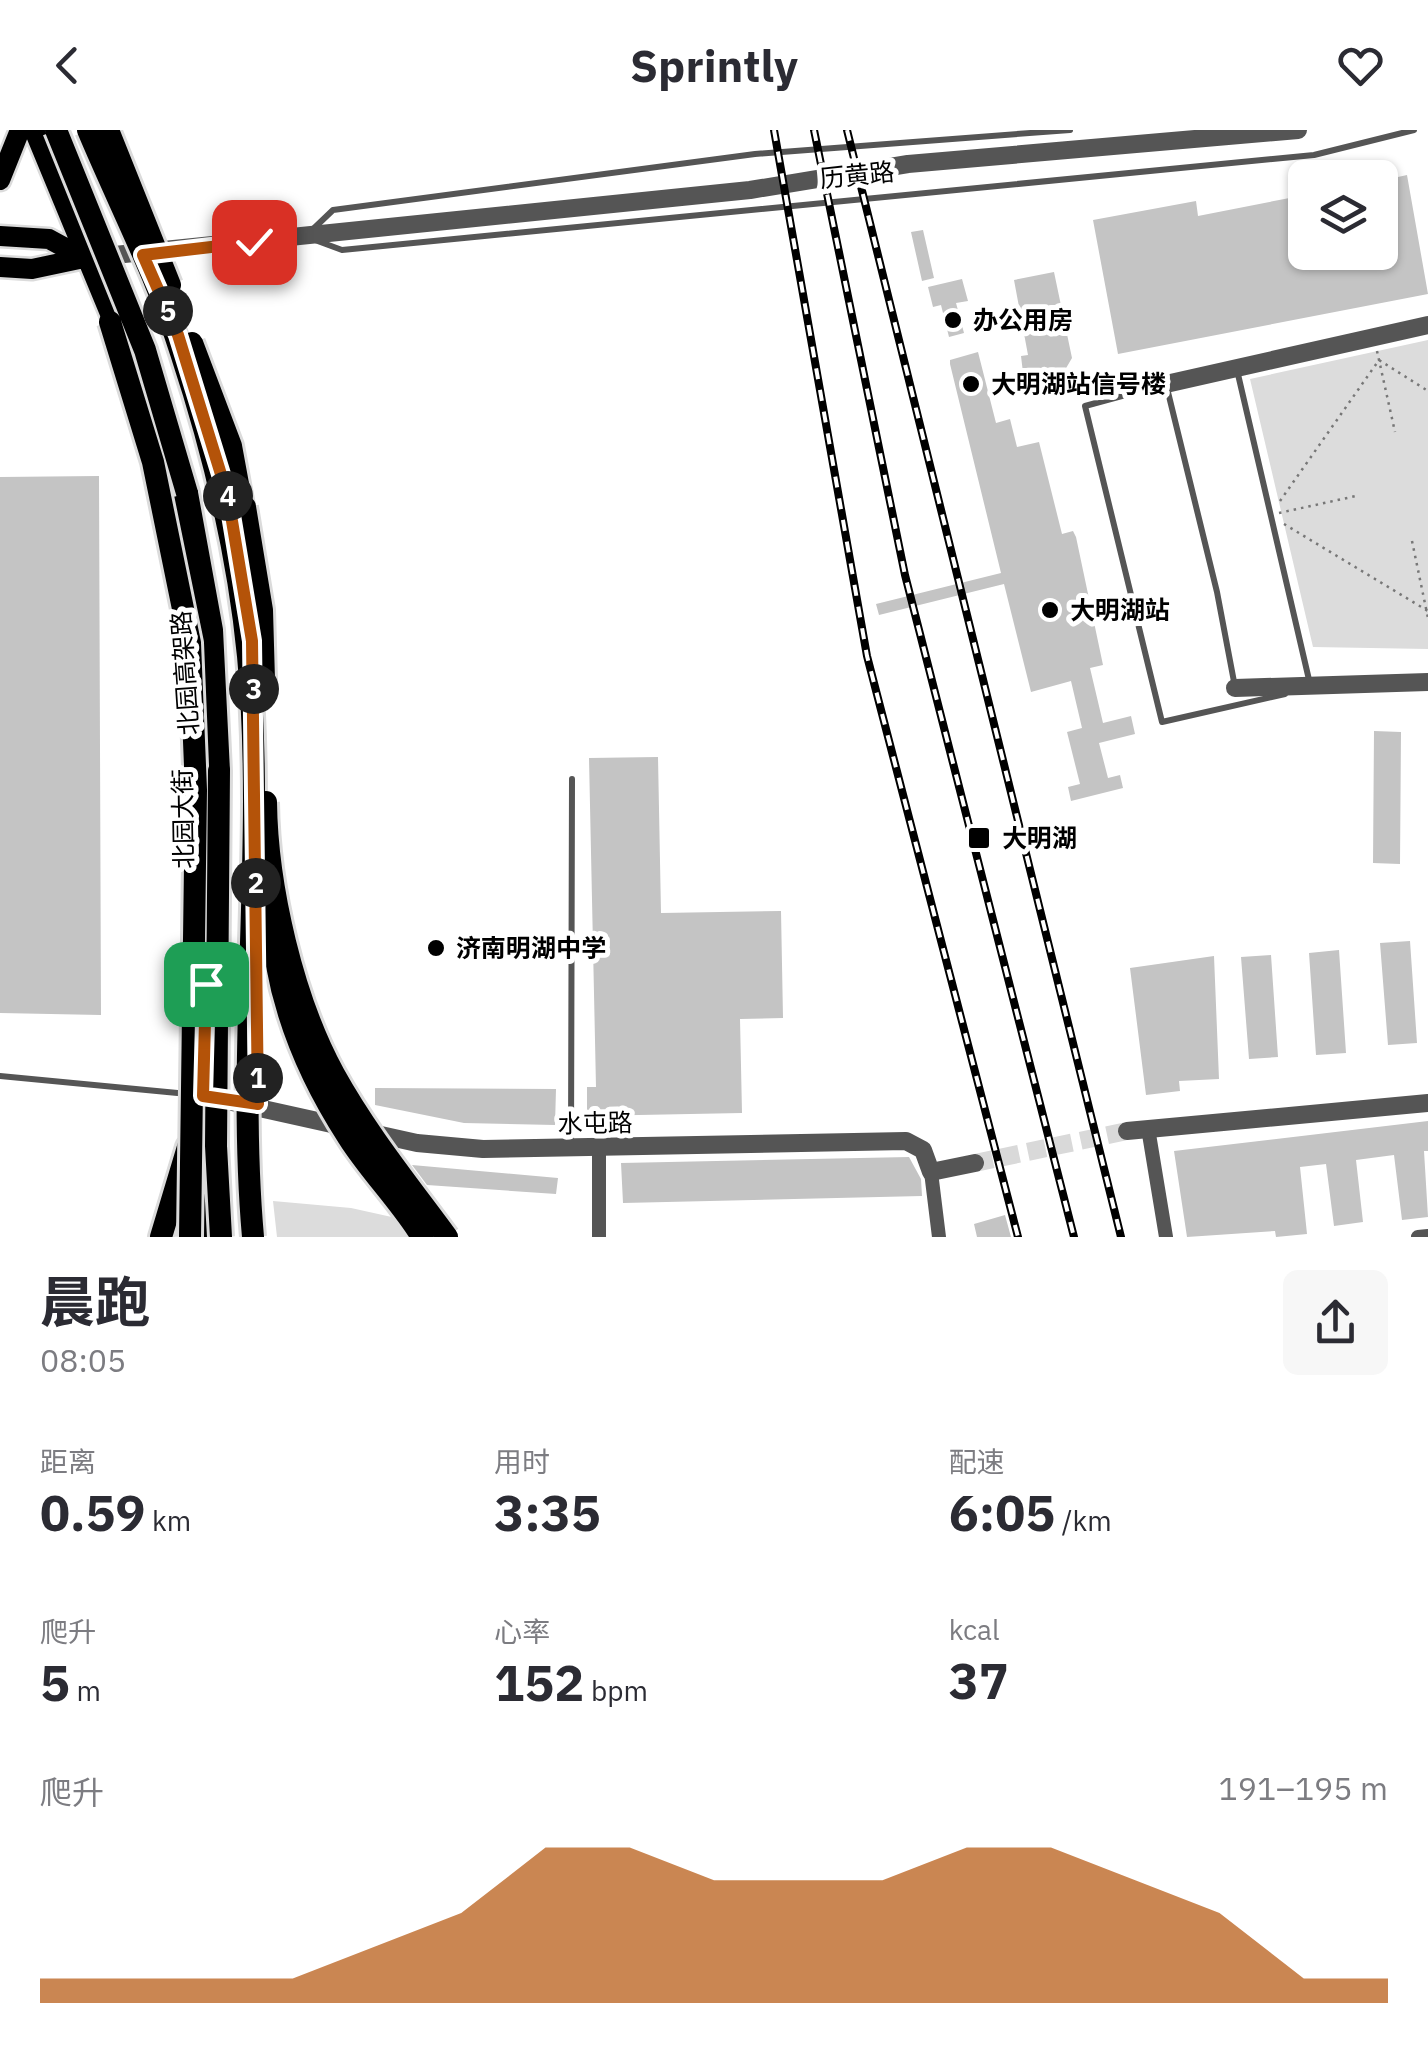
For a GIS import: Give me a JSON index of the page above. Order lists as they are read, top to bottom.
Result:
{
  "streets": {
    "highway": ["北园高架路"],
    "main road": ["历黄路", "北园大街"],
    "street": ["水屯路"]
  },
  "crossings": [
    ["历黄路", "北园大街"],
    ["北园大街", "水屯路"]
  ],
  "places": {
    "other": [
      "办公用房",
      "大明湖站信号楼",
      "大明湖站",
      "济南明湖中学"
    ],
    "transit": ["大明湖"]
  },
  "page": {
    "header": "Sprintly",
    "pins": [
      "5",
      "4",
      "3",
      "2",
      "1"
    ],
    "heading": ["晨跑", "08:05"],
    "stats": [
      ["距离", "0.59 km"],
      ["用时", "3:35"],
      ["配速", "6:05 /km"],
      ["爬升", "5 m"],
      ["心率", "152 bpm"],
      ["kcal", "37"]
    ],
    "chart": ["爬升", "191–195 m"]
  }
}
